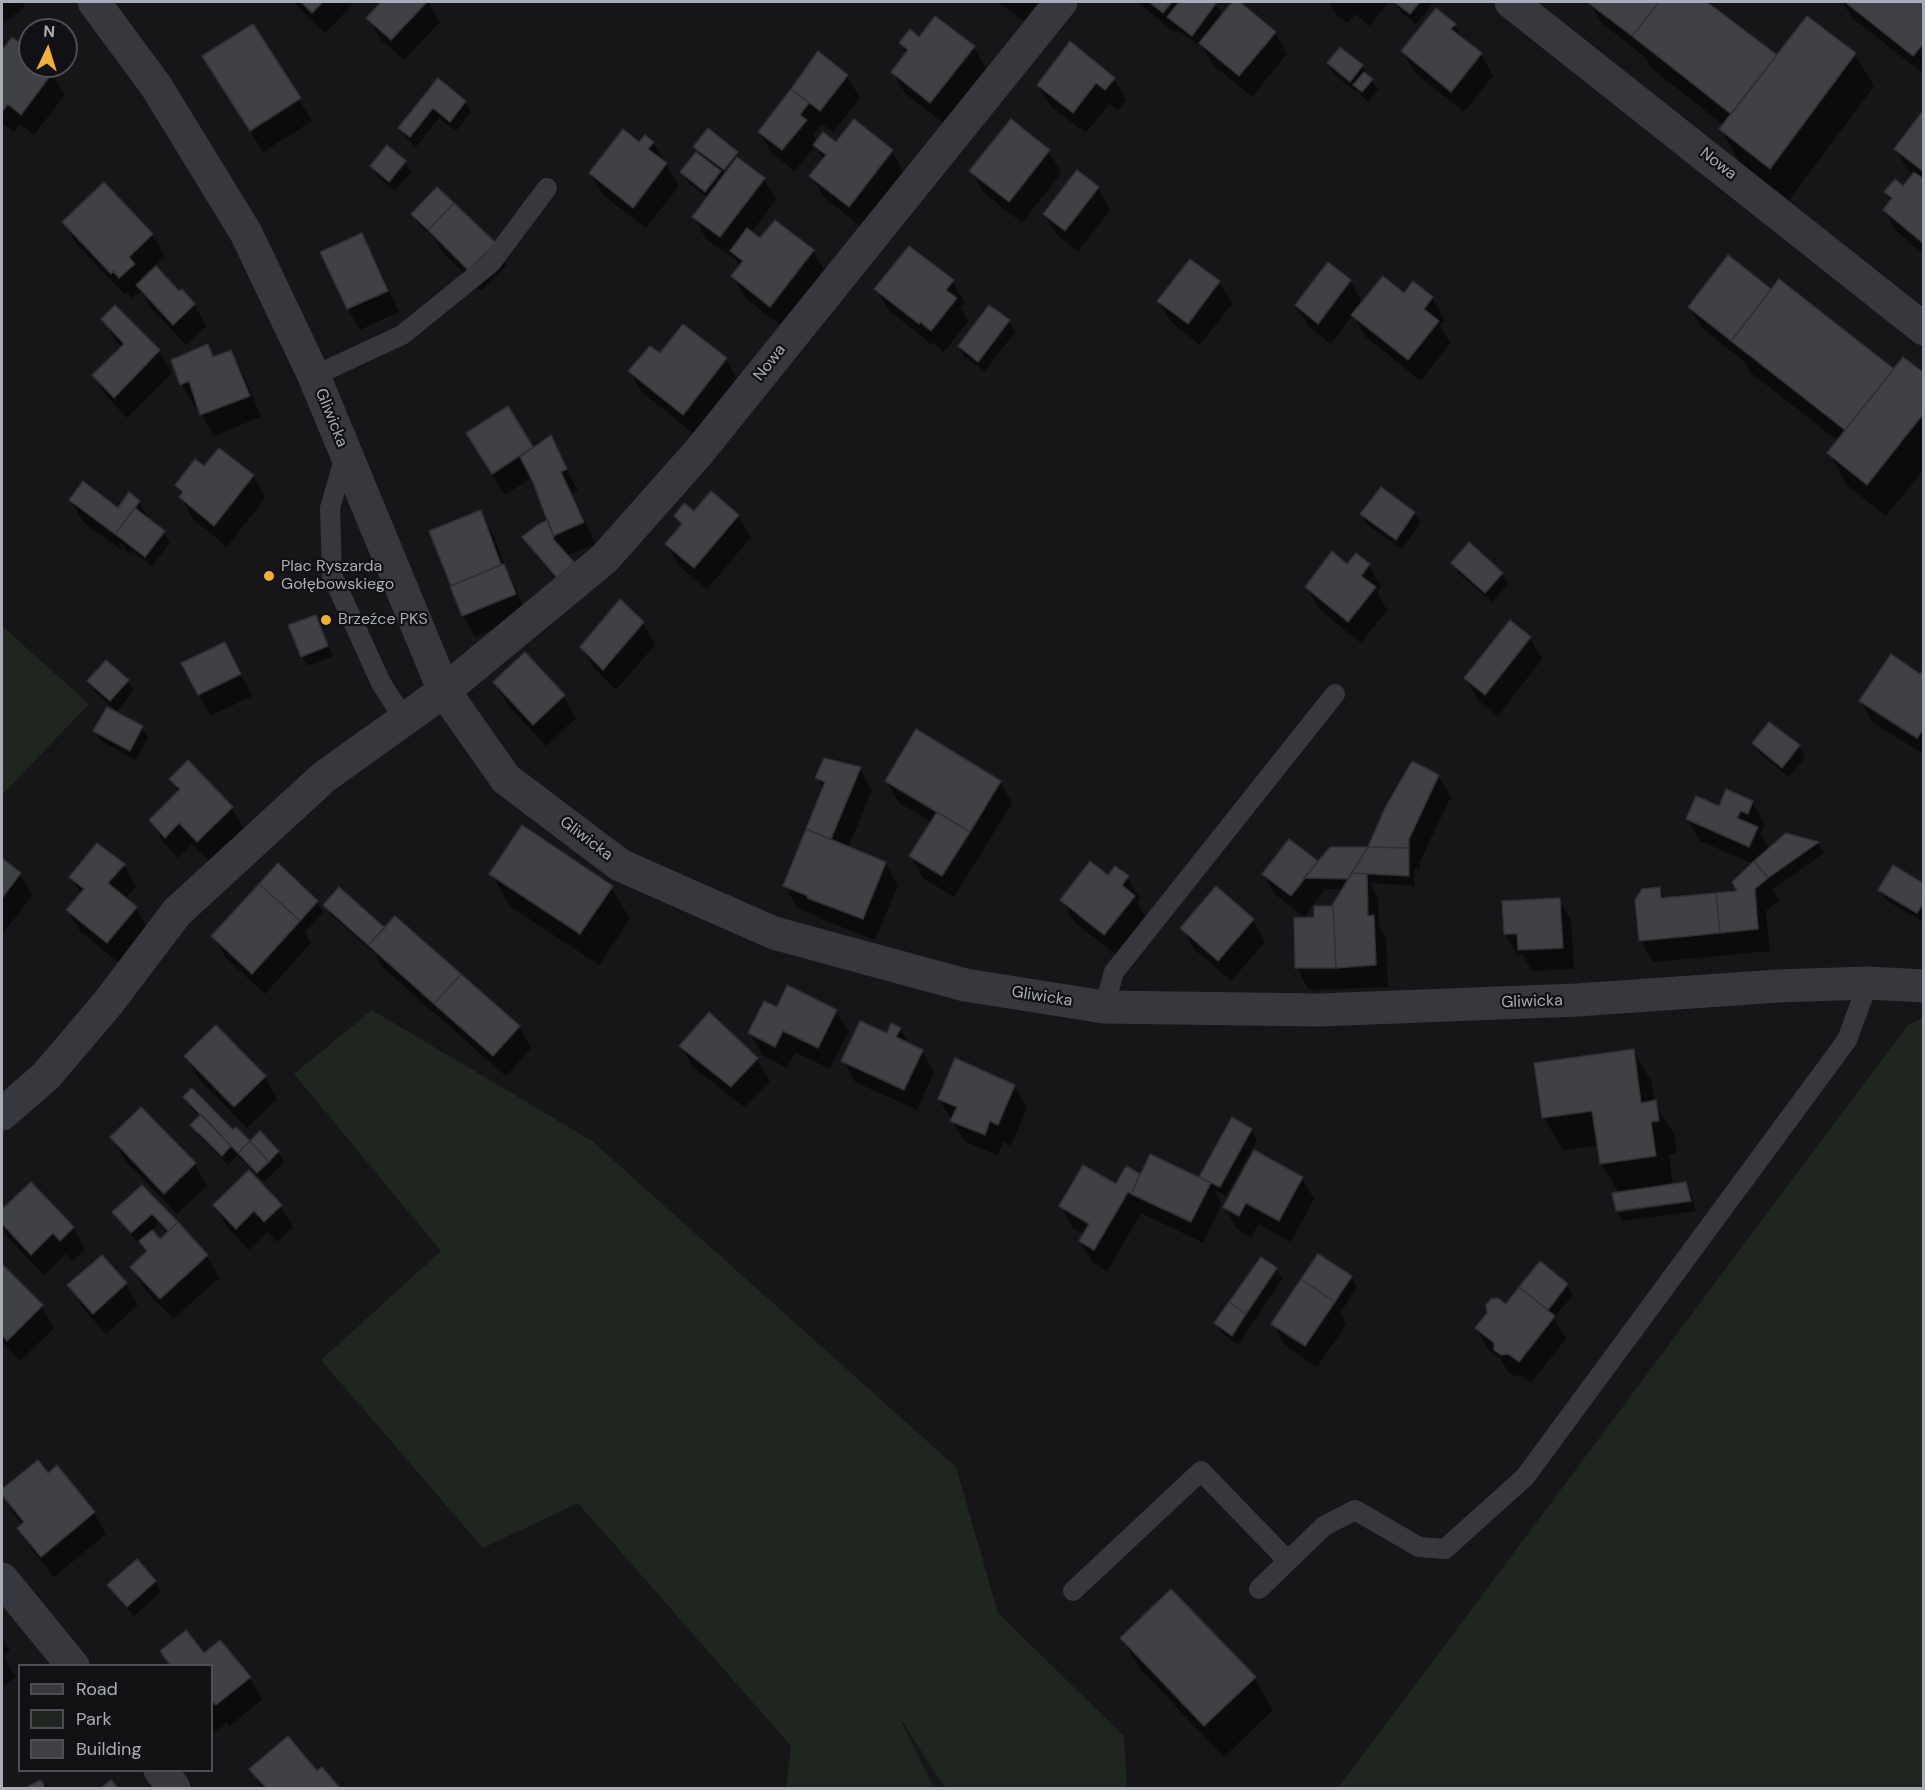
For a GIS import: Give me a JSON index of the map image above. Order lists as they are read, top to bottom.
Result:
{
  "streets": {
    "street": ["Nowa", "Gliwicka"]
  },
  "crossings": [
    ["Nowa", "Gliwicka"]
  ],
  "places": ["Plac Ryszarda Gołębowskiego", "Brzeźce PKS"],
  "legend": ["Road", "Park", "Building"],
  "north": "top"
}
